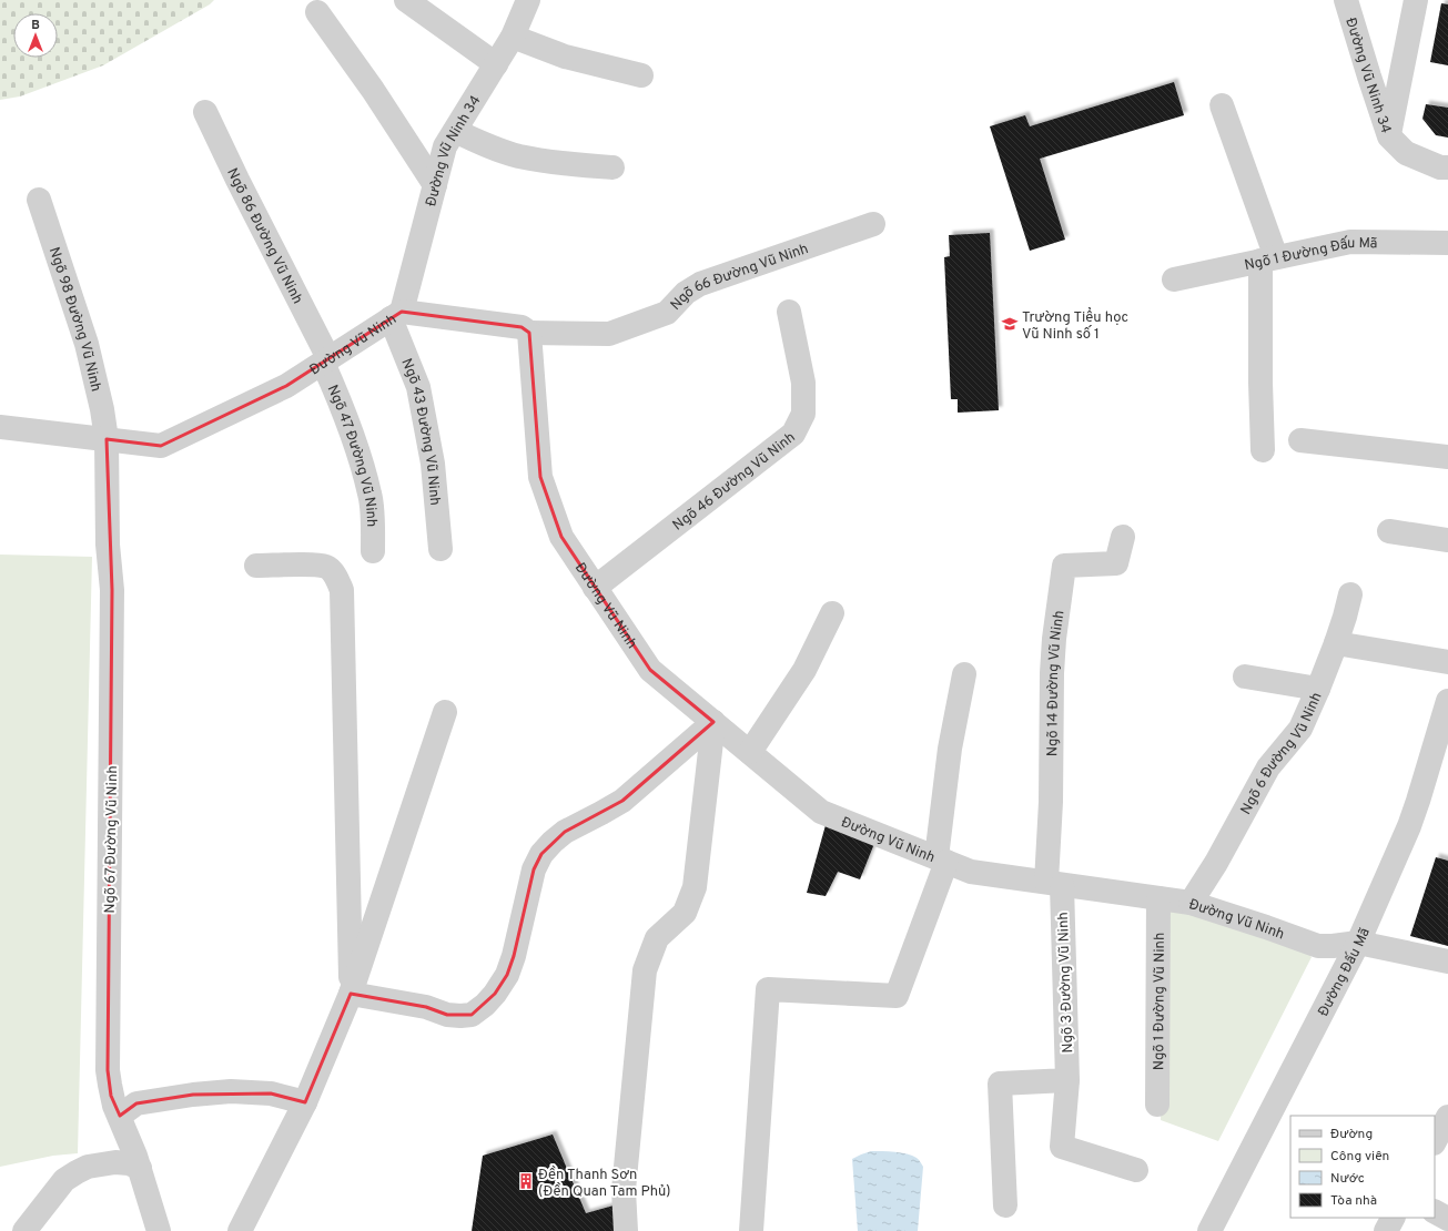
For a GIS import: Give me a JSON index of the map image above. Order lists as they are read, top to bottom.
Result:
{
  "streets": {
    "street": [
      "Đường Vũ Ninh 34",
      "Ngõ 86 Đường Vũ Ninh",
      "Ngõ 1 Đường Đấu Mã",
      "Ngõ 66 Đường Vũ Ninh",
      "Ngõ 98 Đường Vũ Ninh",
      "Đường Vũ Ninh",
      "Ngõ 43 Đường Vũ Ninh",
      "Ngõ 47 Đường Vũ Ninh",
      "Ngõ 46 Đường Vũ Ninh",
      "Ngõ 14 Đường Vũ Ninh",
      "Ngõ 6 Đường Vũ Ninh",
      "Ngõ 67 Đường Vũ Ninh",
      "Đường Đấu Mã",
      "Ngõ 3 Đường Vũ Ninh",
      "Ngõ 1 Đường Vũ Ninh"
    ]
  },
  "crossings": [
    ["Đường Vũ Ninh 34", "Đường Vũ Ninh"],
    ["Đường Vũ Ninh 34", "Ngõ 43 Đường Vũ Ninh"],
    ["Ngõ 86 Đường Vũ Ninh", "Đường Vũ Ninh"],
    ["Ngõ 86 Đường Vũ Ninh", "Ngõ 47 Đường Vũ Ninh"],
    ["Ngõ 66 Đường Vũ Ninh", "Đường Vũ Ninh"],
    ["Ngõ 98 Đường Vũ Ninh", "Đường Vũ Ninh"],
    ["Ngõ 98 Đường Vũ Ninh", "Ngõ 67 Đường Vũ Ninh"],
    ["Đường Vũ Ninh", "Ngõ 43 Đường Vũ Ninh"],
    ["Đường Vũ Ninh", "Ngõ 47 Đường Vũ Ninh"],
    ["Đường Vũ Ninh", "Ngõ 46 Đường Vũ Ninh"],
    ["Đường Vũ Ninh", "Ngõ 14 Đường Vũ Ninh"],
    ["Đường Vũ Ninh", "Ngõ 6 Đường Vũ Ninh"],
    ["Đường Vũ Ninh", "Ngõ 67 Đường Vũ Ninh"],
    ["Đường Vũ Ninh", "Đường Đấu Mã"],
    ["Đường Vũ Ninh", "Ngõ 3 Đường Vũ Ninh"],
    ["Đường Vũ Ninh", "Ngõ 1 Đường Vũ Ninh"],
    ["Ngõ 14 Đường Vũ Ninh", "Ngõ 3 Đường Vũ Ninh"]
  ],
  "places": {
    "school or university": ["Trường Tiểu học Vũ Ninh số 1"],
    "building": ["Đền Thanh Sơn (Đền Quan Tam Phủ)"]
  },
  "legend": [
    "Đường",
    "Công viên",
    "Nước",
    "Tòa nhà"
  ],
  "north": "top"
}
